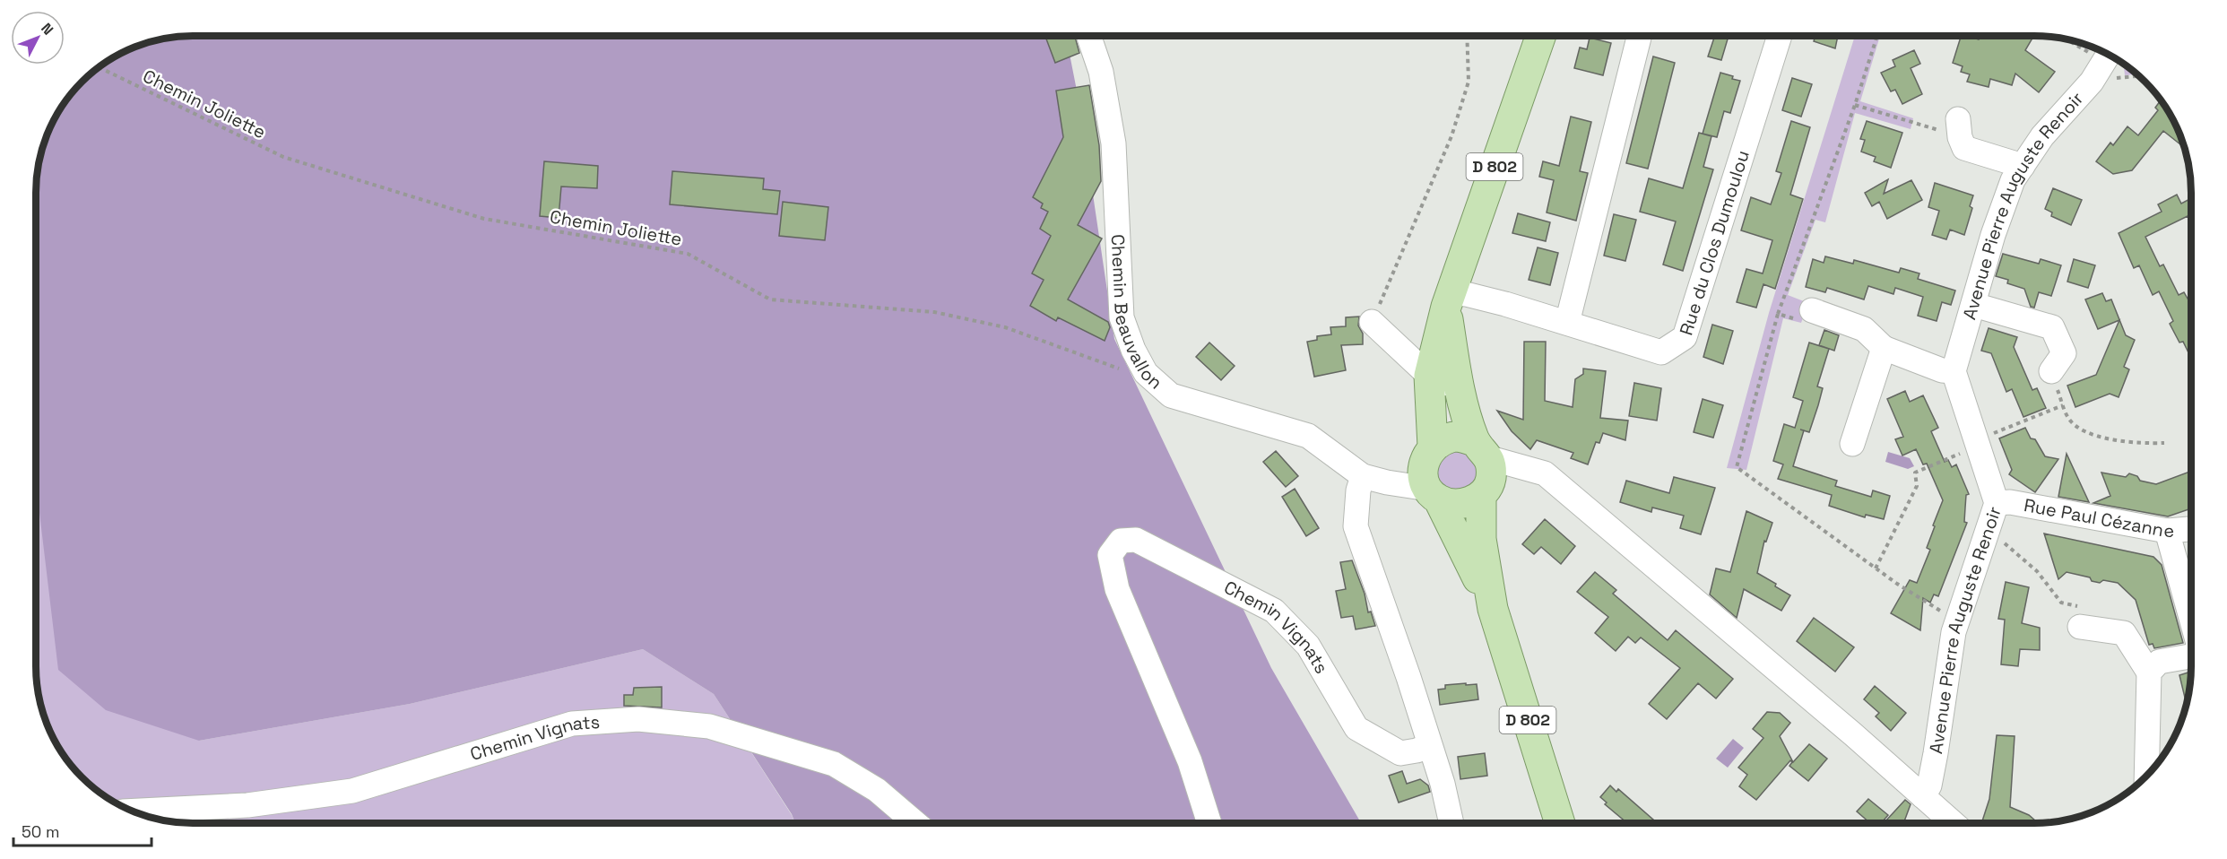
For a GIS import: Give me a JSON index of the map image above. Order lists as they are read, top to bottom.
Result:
{
  "streets": {
    "main road": ["D 802"],
    "street": [
      "Avenue Pierre Auguste Renoir",
      "Rue du Clos Dumoulou",
      "Chemin Beauvallon",
      "Rue Paul Cézanne",
      "Chemin Vignats"
    ],
    "path": ["Chemin Joliette"]
  },
  "crossings": [
    ["Chemin Joliette", "Chemin Beauvallon"],
    ["D 802", "Rue du Clos Dumoulou"],
    ["D 802", "Chemin Beauvallon"],
    ["Avenue Pierre Auguste Renoir", "Rue Paul Cézanne"]
  ],
  "scale_bar": "50 m",
  "north": "top right"
}
